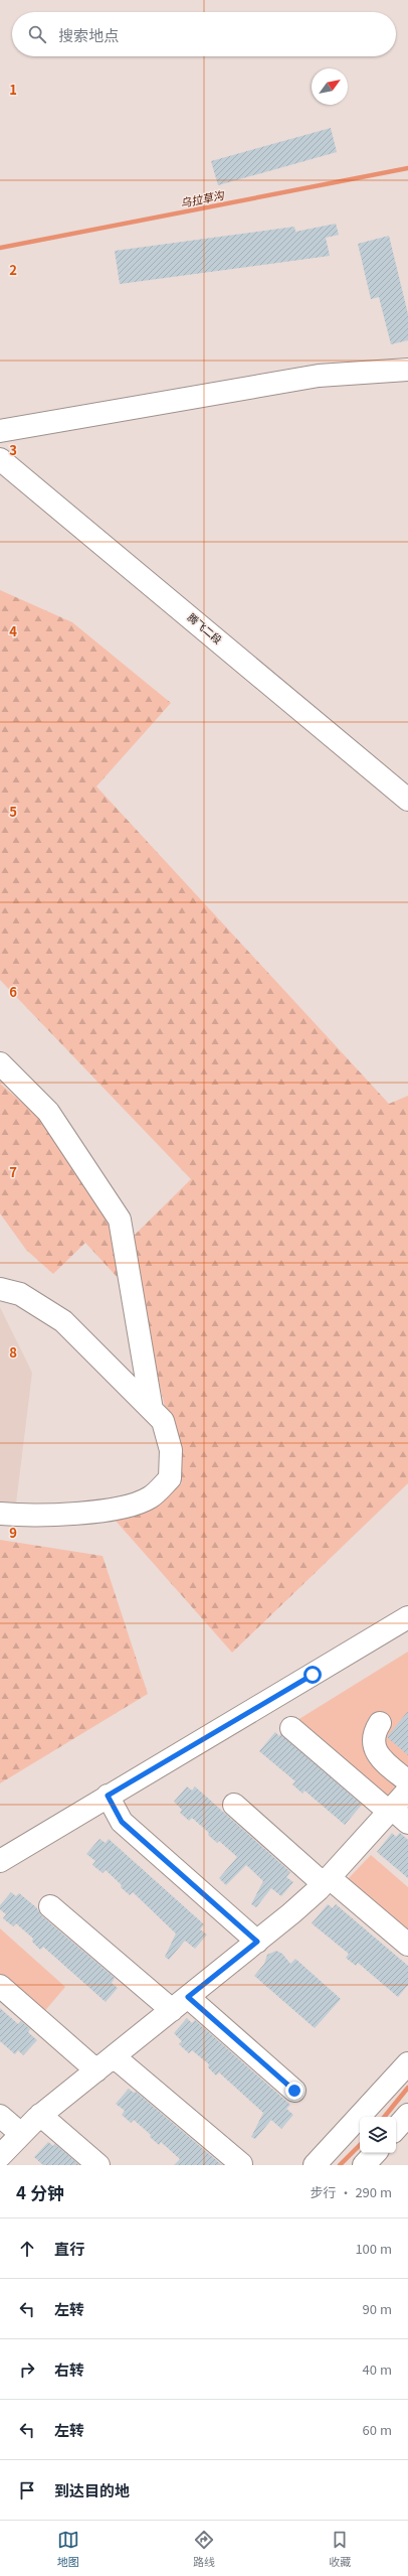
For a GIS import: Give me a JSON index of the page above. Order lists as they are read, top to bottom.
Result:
{
  "streets": {
    "street": ["腾飞二段"]
  },
  "water": ["乌拉草沟"],
  "north": "top right",
  "page": {
    "search": "搜索地点",
    "heading": ["4 分钟", "步行 · 290 m"],
    "list": [
      ["直行", "100 m"],
      ["左转", "90 m"],
      ["右转", "40 m"],
      ["左转", "60 m"],
      "到达目的地"
    ],
    "nav": ["地图", "路线", "收藏"]
  },
  "grid": {
    "rows": [
      "1",
      "2",
      "3",
      "4",
      "5",
      "6",
      "7",
      "8",
      "9"
    ]
  }
}
